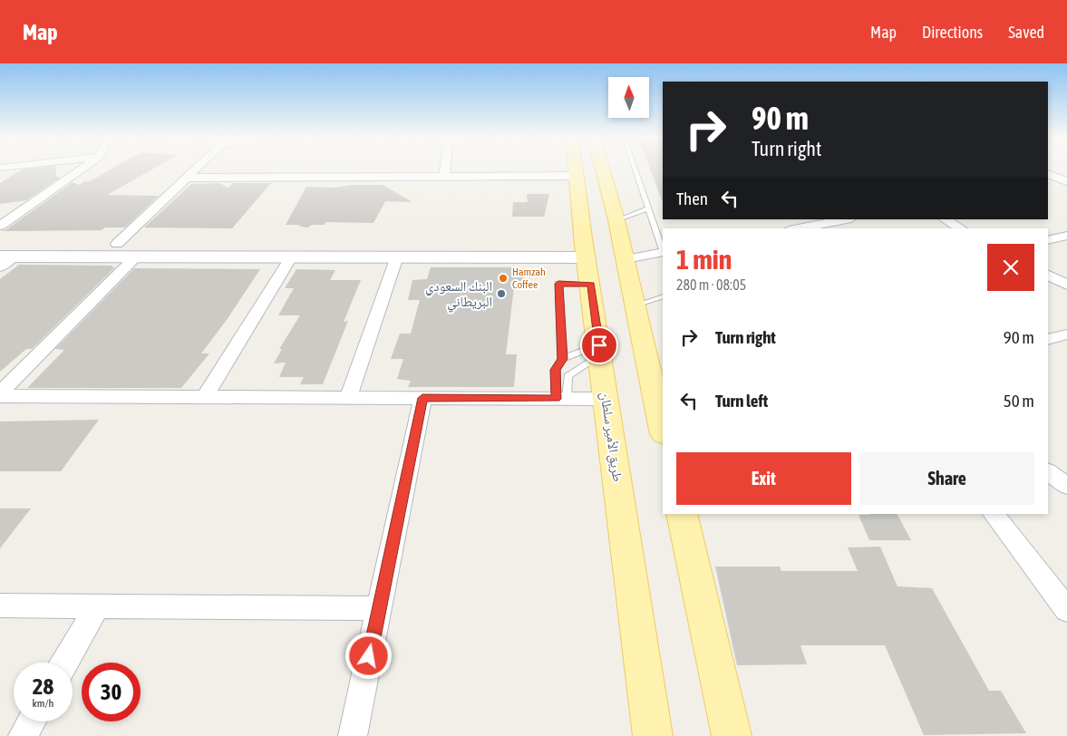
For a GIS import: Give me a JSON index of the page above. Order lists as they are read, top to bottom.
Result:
{
  "streets": {
    "main road": ["طريق الأمير سلطان"]
  },
  "places": ["Hamzah Coffee", "البنك السعودي البريطاني"],
  "north": "top",
  "page": {
    "header": "Map",
    "nav": ["Map", "Directions", "Saved"],
    "turn": ["90 m", "Turn right"],
    "then": "Then",
    "heading": ["1 min", "280 m · 08:05"],
    "list": [
      {
        "name": "Turn right",
        "value": "90 m"
      },
      {
        "name": "Turn left",
        "value": "50 m"
      }
    ],
    "buttons": ["Exit", "Share"],
    "speed": "28 km/h",
    "limit": "30"
  }
}
